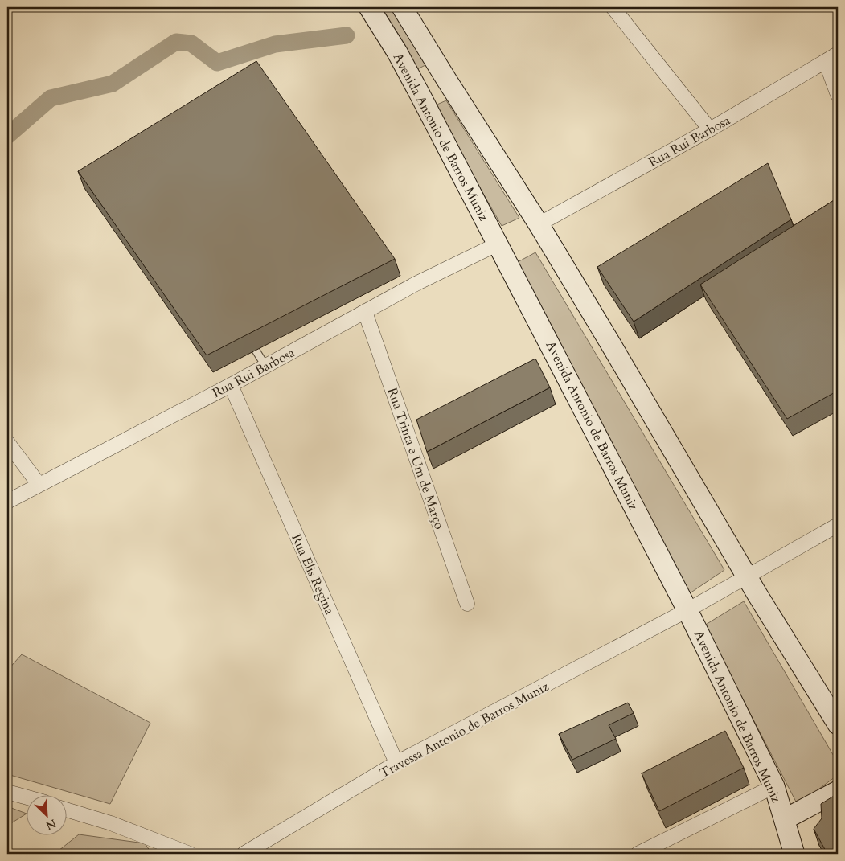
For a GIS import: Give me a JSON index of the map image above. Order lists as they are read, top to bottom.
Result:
{
  "streets": {
    "main road": ["Avenida Antonio de Barros Muniz"],
    "street": [
      "Rua Rui Barbosa",
      "Rua Trinta e Um de Março",
      "Rua Elis Regina",
      "Travessa Antonio de Barros Muniz"
    ]
  },
  "crossings": [
    ["Avenida Antonio de Barros Muniz", "Rua Rui Barbosa"],
    ["Avenida Antonio de Barros Muniz", "Travessa Antonio de Barros Muniz"],
    ["Rua Rui Barbosa", "Rua Trinta e Um de Março"],
    ["Rua Rui Barbosa", "Rua Elis Regina"],
    ["Rua Elis Regina", "Travessa Antonio de Barros Muniz"]
  ],
  "north": "bottom right"
}
